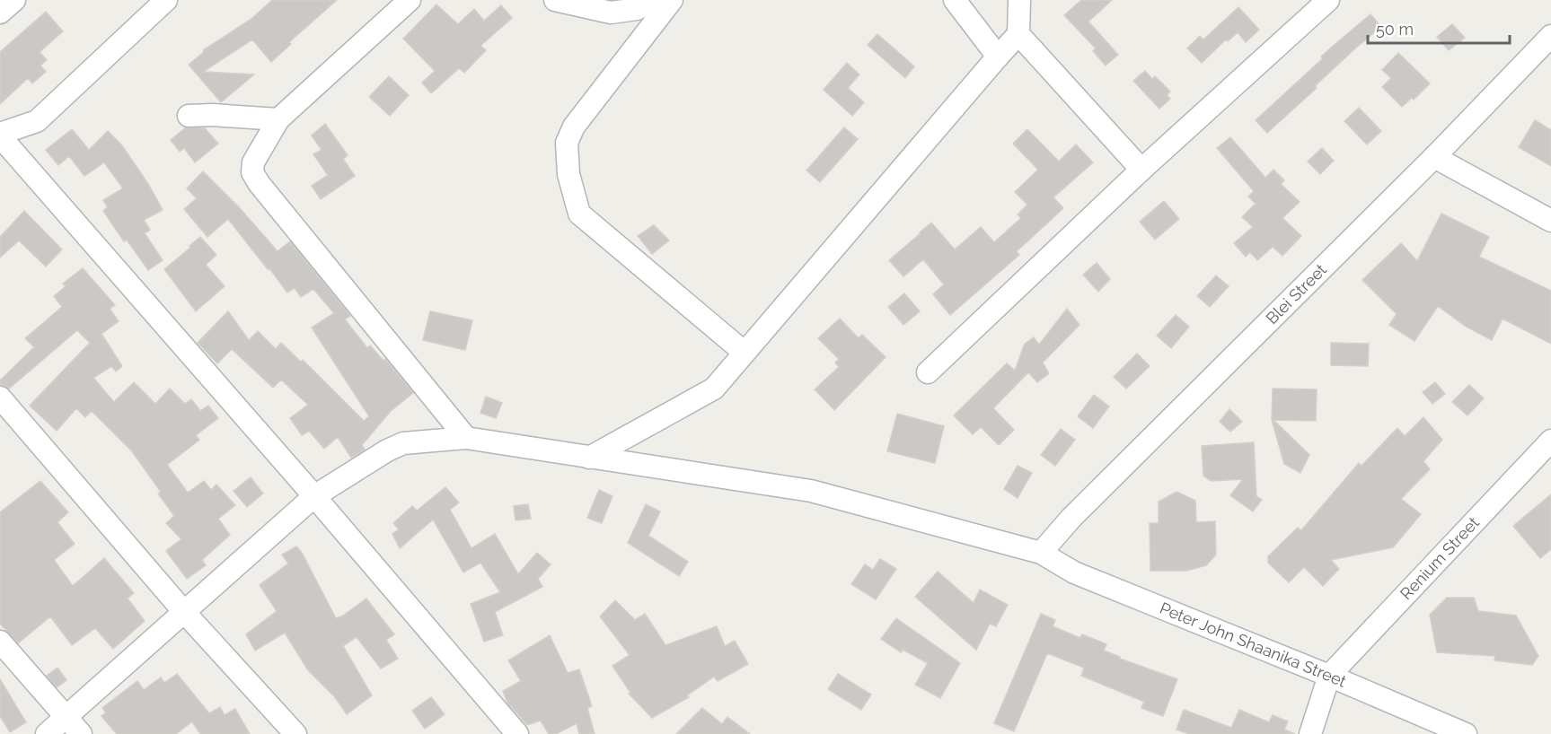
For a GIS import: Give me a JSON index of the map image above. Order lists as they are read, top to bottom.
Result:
{
  "streets": {
    "street": ["Blei Street", "Renium Street", "Peter John Shaanika Street"]
  },
  "crossings": [
    ["Blei Street", "Peter John Shaanika Street"],
    ["Renium Street", "Peter John Shaanika Street"]
  ],
  "scale_bar": "50 m"
}
